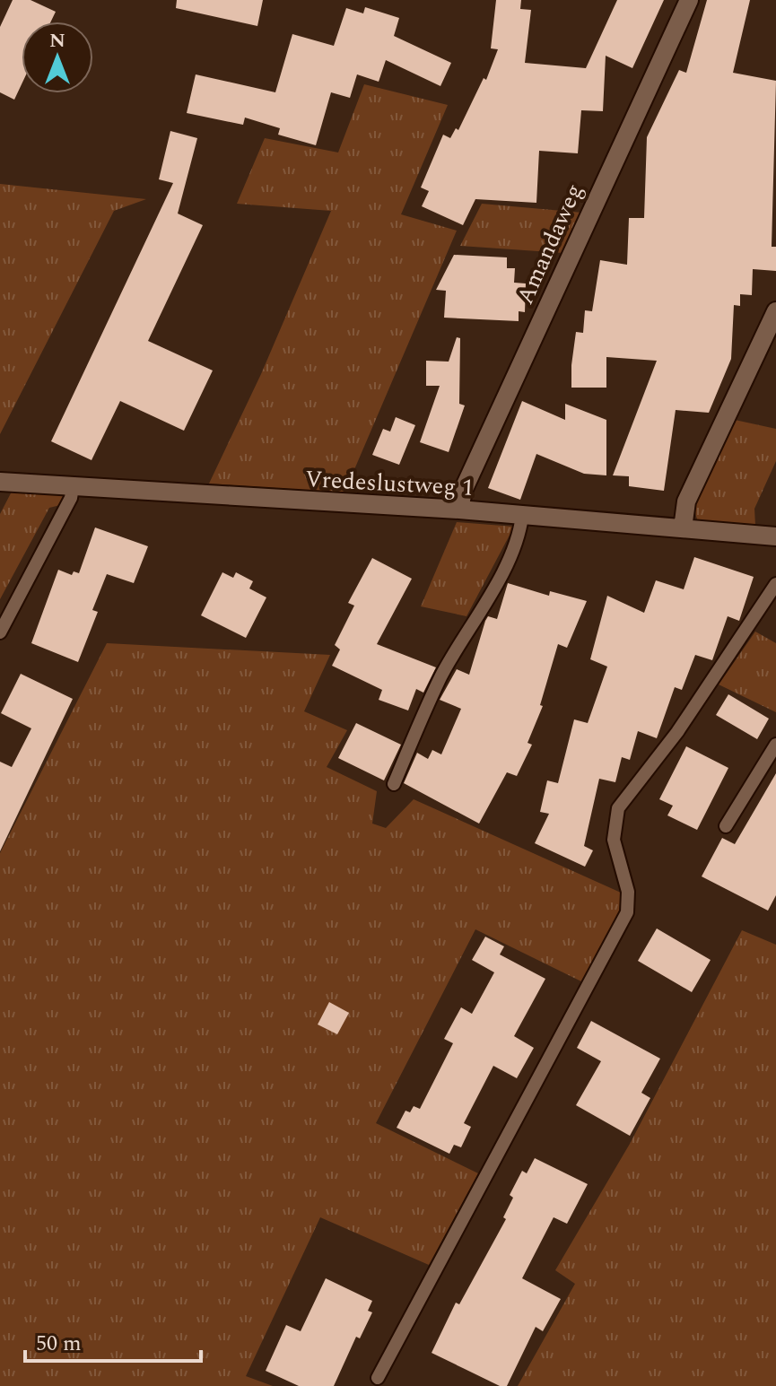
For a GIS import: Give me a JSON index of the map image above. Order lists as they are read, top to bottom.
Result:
{
  "streets": {
    "street": ["Amandaweg", "Vredeslustweg 1"]
  },
  "crossings": [
    ["Amandaweg", "Vredeslustweg 1"]
  ],
  "scale_bar": "50 m",
  "north": "top"
}
